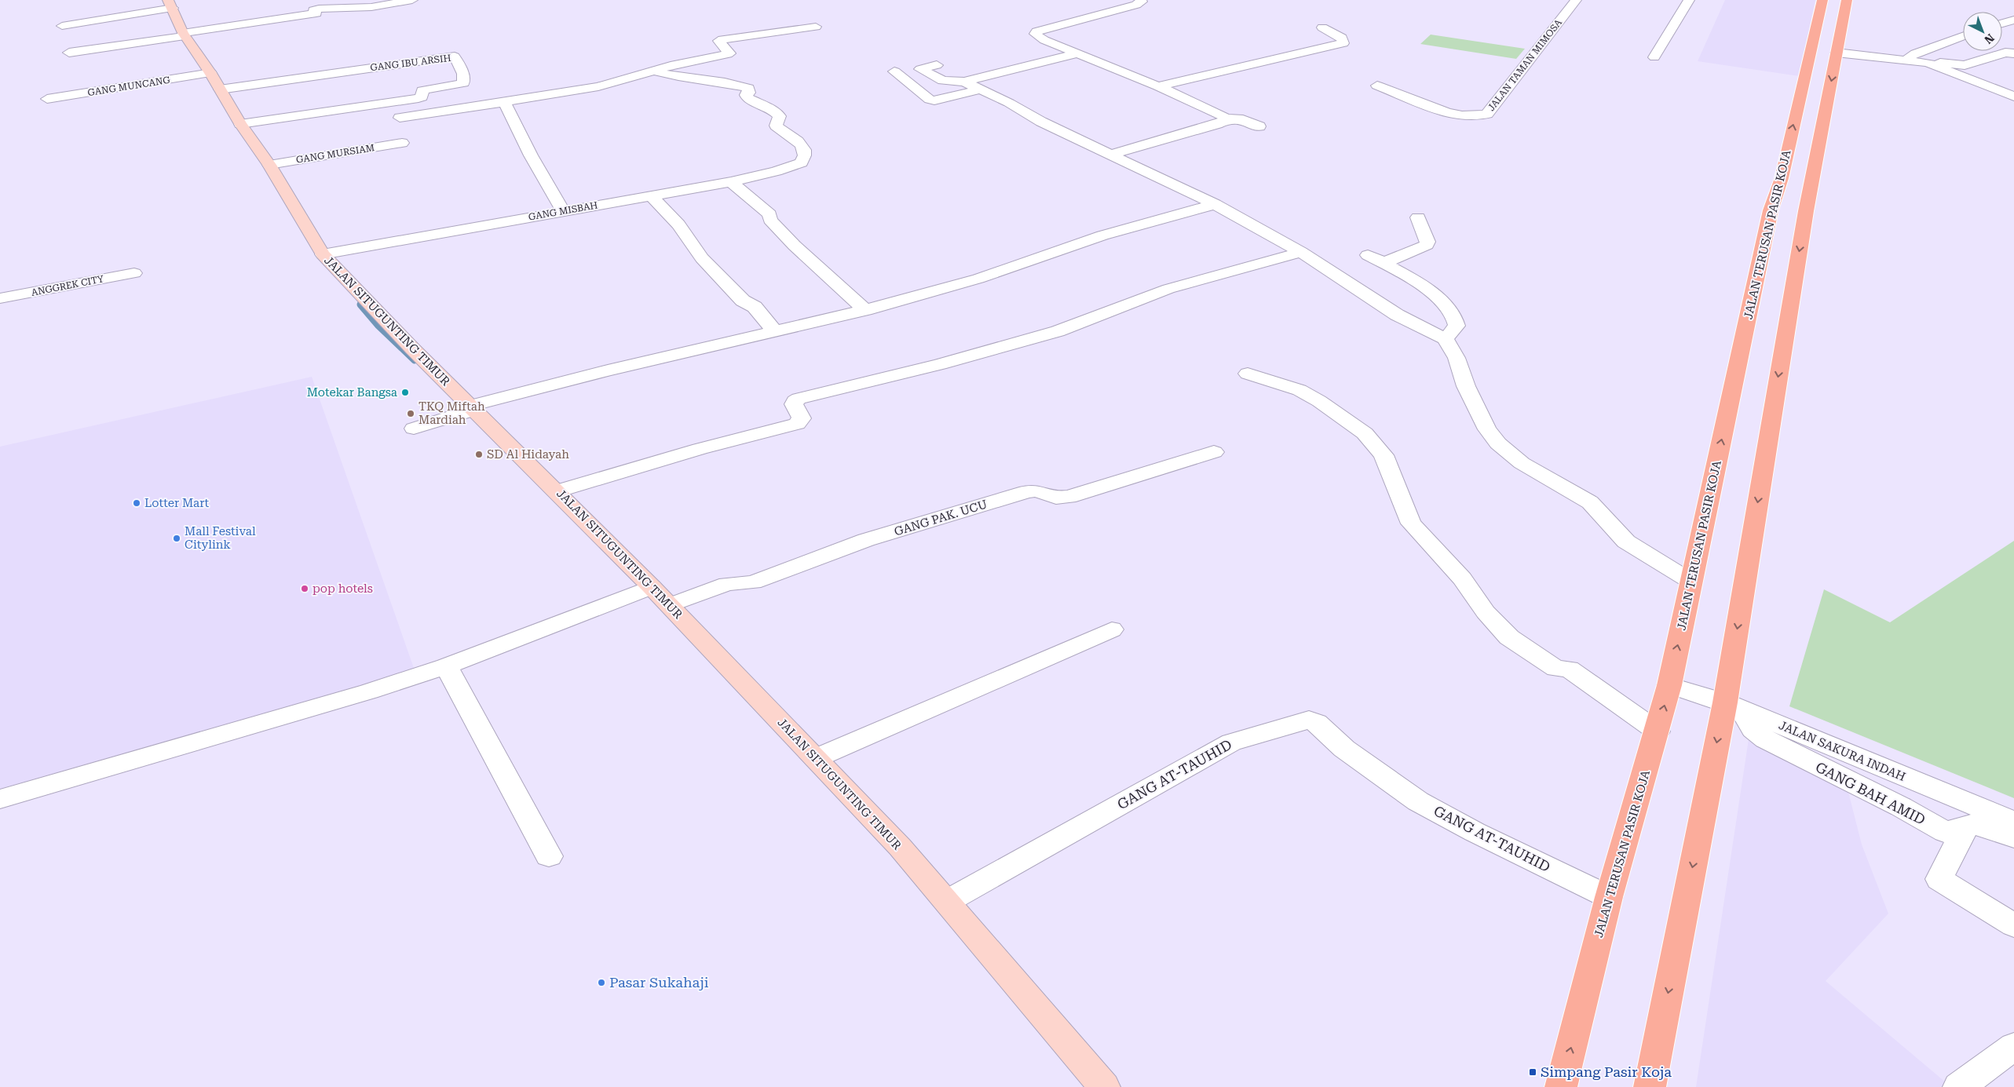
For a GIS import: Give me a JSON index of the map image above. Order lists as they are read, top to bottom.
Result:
{
  "streets": {
    "main road": ["JALAN TERUSAN PASIR KOJA"],
    "street": [
      "GANG IBU ARSIH",
      "JALAN TAMAN MIMOSA",
      "GANG MUNCANG",
      "GANG MURSIAM",
      "GANG MISBAH",
      "ANGGREK CITY",
      "JALAN SITUGUNTING TIMUR",
      "GANG PAK. UCU",
      "JALAN SAKURA INDAH",
      "GANG AT-TAUHID",
      "GANG BAH AMID"
    ]
  },
  "crossings": [
    ["GANG IBU ARSIH", "GANG MUNCANG"],
    ["GANG IBU ARSIH", "JALAN SITUGUNTING TIMUR"],
    ["GANG MUNCANG", "JALAN SITUGUNTING TIMUR"],
    ["GANG MURSIAM", "JALAN SITUGUNTING TIMUR"],
    ["GANG MISBAH", "JALAN SITUGUNTING TIMUR"],
    ["JALAN TERUSAN PASIR KOJA", "JALAN SAKURA INDAH"],
    ["JALAN TERUSAN PASIR KOJA", "GANG AT-TAUHID"],
    ["JALAN SITUGUNTING TIMUR", "GANG PAK. UCU"],
    ["JALAN SITUGUNTING TIMUR", "GANG AT-TAUHID"],
    ["JALAN SAKURA INDAH", "GANG BAH AMID"]
  ],
  "places": {
    "other": [
      "Motekar Bangsa",
      "TKQ Miftah Mardiah",
      "SD Al Hidayah",
      "Lotter Mart",
      "Mall Festival Citylink",
      "pop hotels",
      "Pasar Sukahaji"
    ],
    "transit": ["Simpang Pasir Koja"]
  },
  "north": "bottom right"
}
